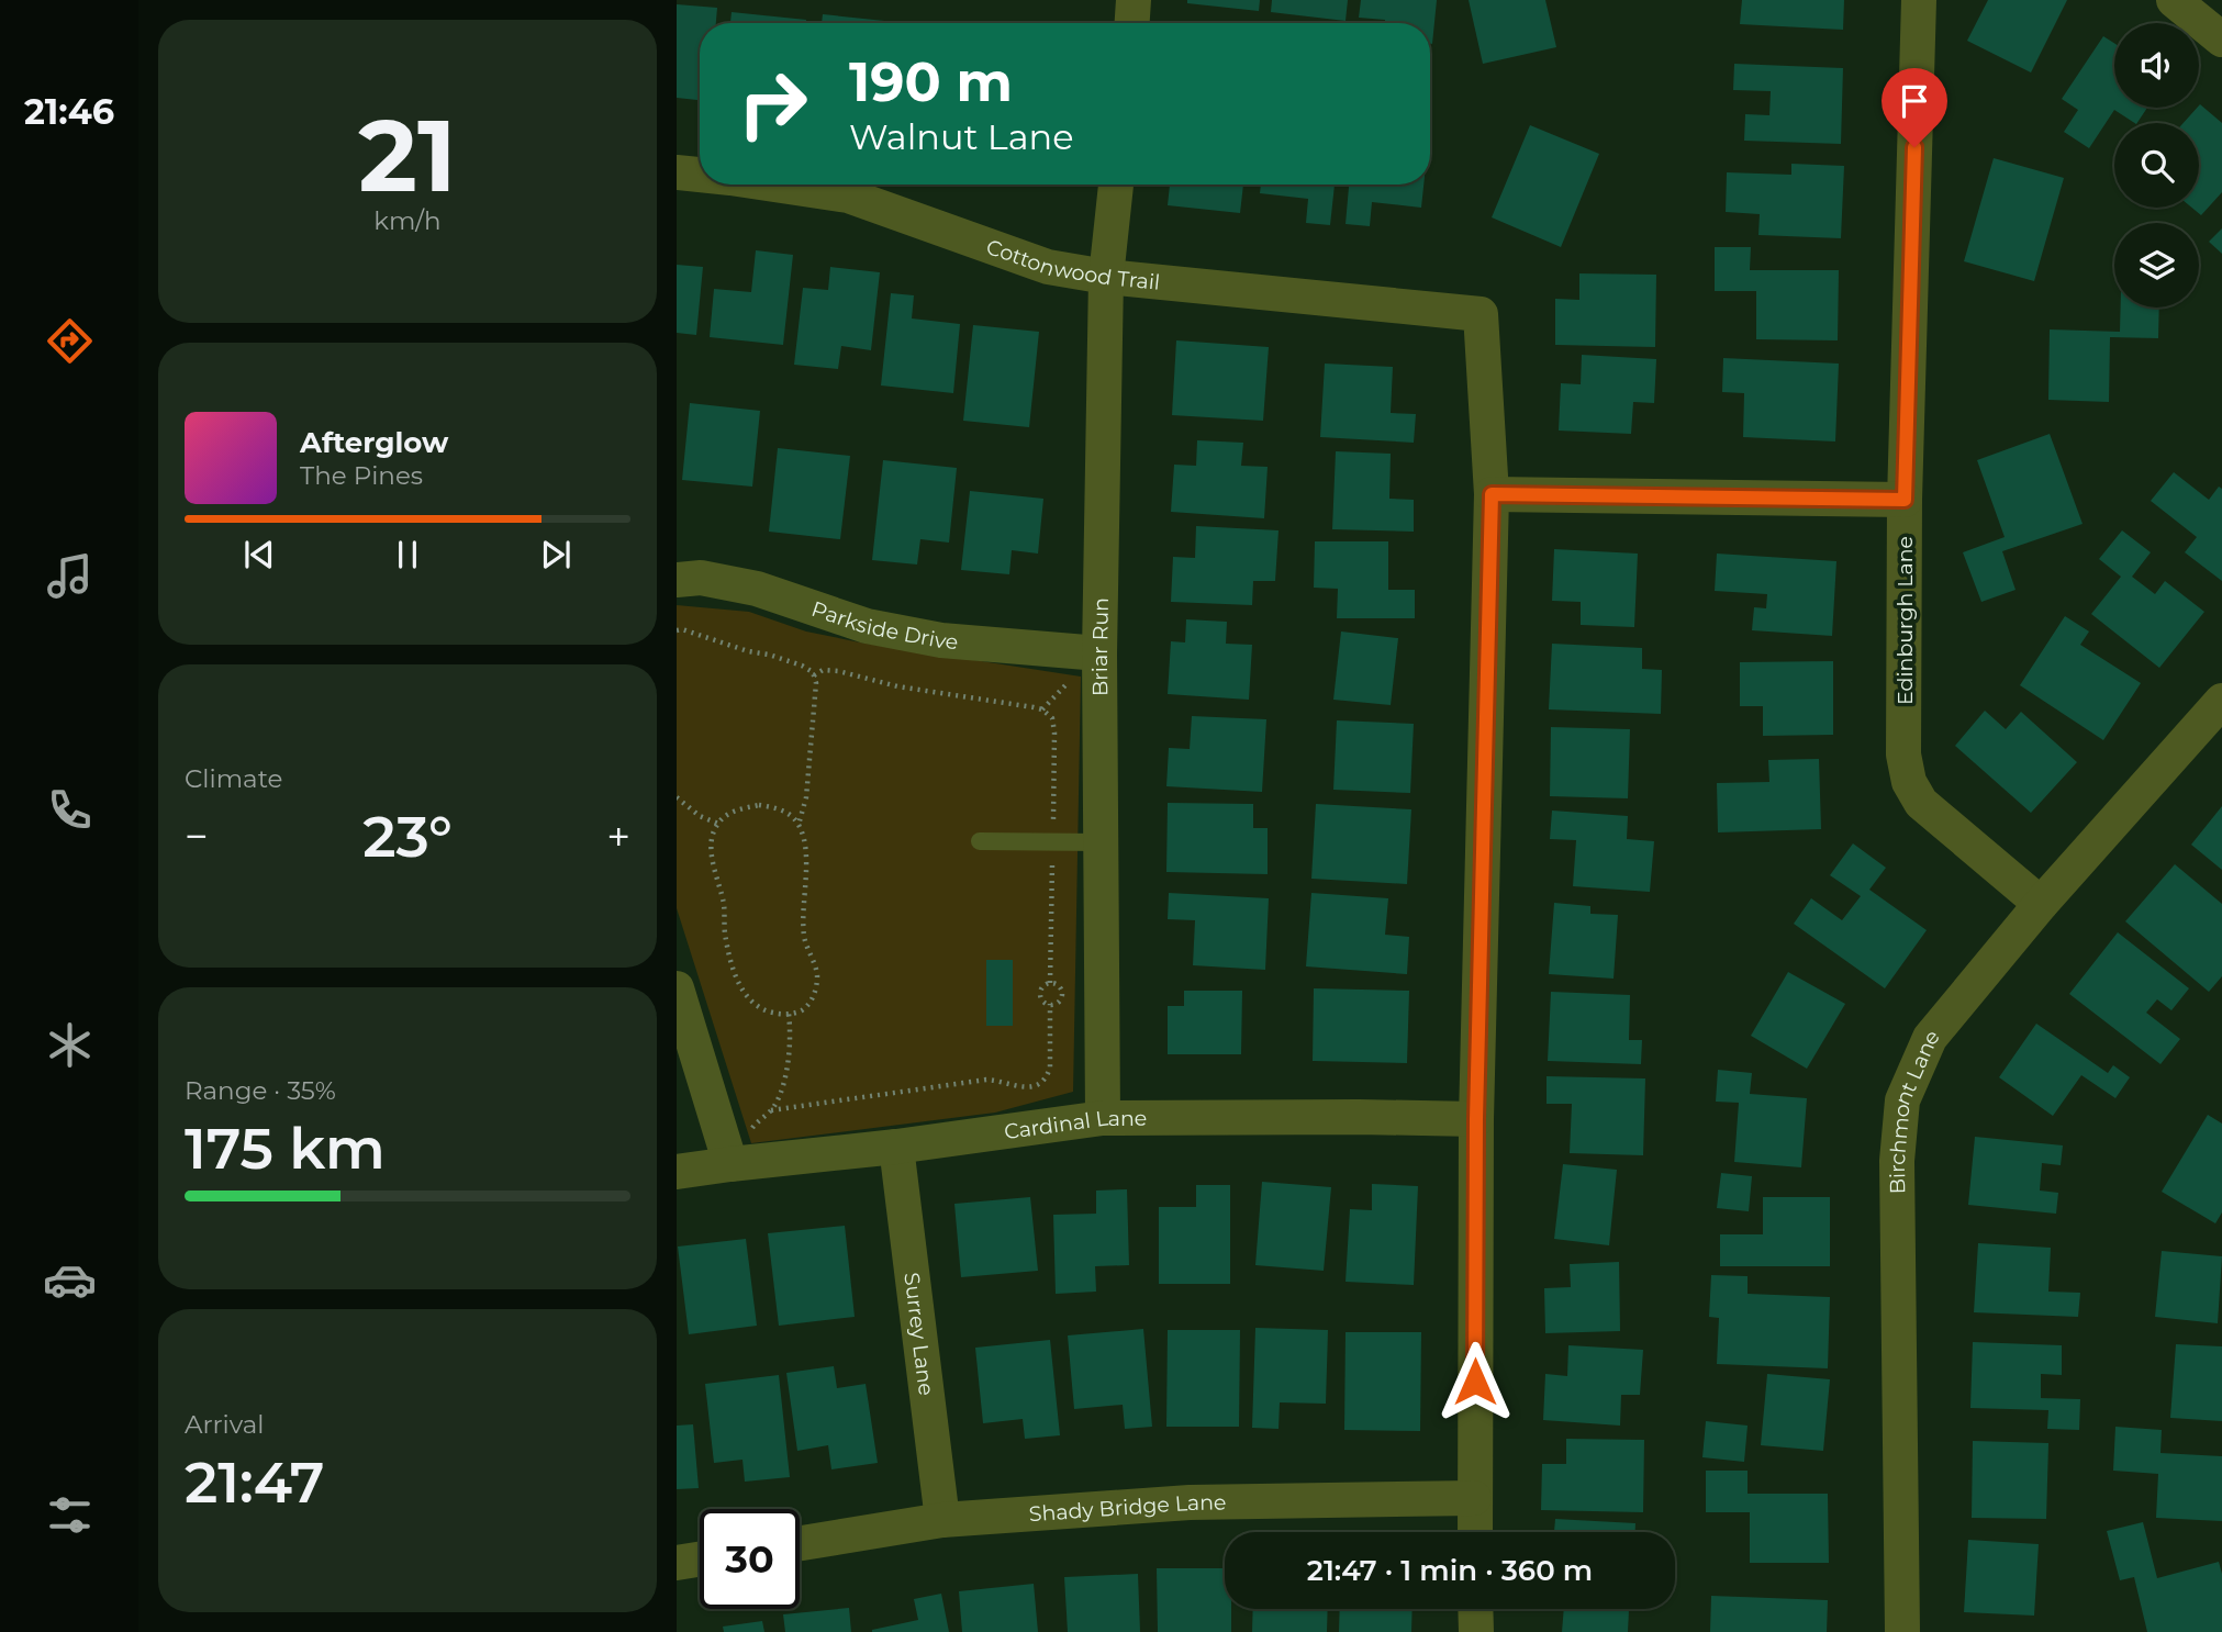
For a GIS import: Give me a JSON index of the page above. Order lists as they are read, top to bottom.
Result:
{
  "streets": {
    "street": [
      "Cottonwood Trail",
      "Edinburgh Lane",
      "Parkside Drive",
      "Briar Run",
      "Birchmont Lane",
      "Cardinal Lane",
      "Surrey Lane",
      "Shady Bridge Lane"
    ]
  },
  "crossings": [
    ["Cottonwood Trail", "Briar Run"],
    ["Edinburgh Lane", "Birchmont Lane"],
    ["Parkside Drive", "Briar Run"],
    ["Briar Run", "Cardinal Lane"],
    ["Cardinal Lane", "Surrey Lane"],
    ["Surrey Lane", "Shady Bridge Lane"]
  ],
  "page": {
    "tabs": "21:46",
    "tile": [
      ["21", "km/h"],
      "Climate",
      ["Range · 35%", "175 km"],
      ["Arrival", "21:47"]
    ],
    "turn": ["190 m", "Walnut Lane"],
    "song": ["Afterglow", "The Pines"],
    "heat": ["−", "23°", "+"],
    "limit": "30",
    "trip": "21:47 · 1 min · 360 m"
  }
}
